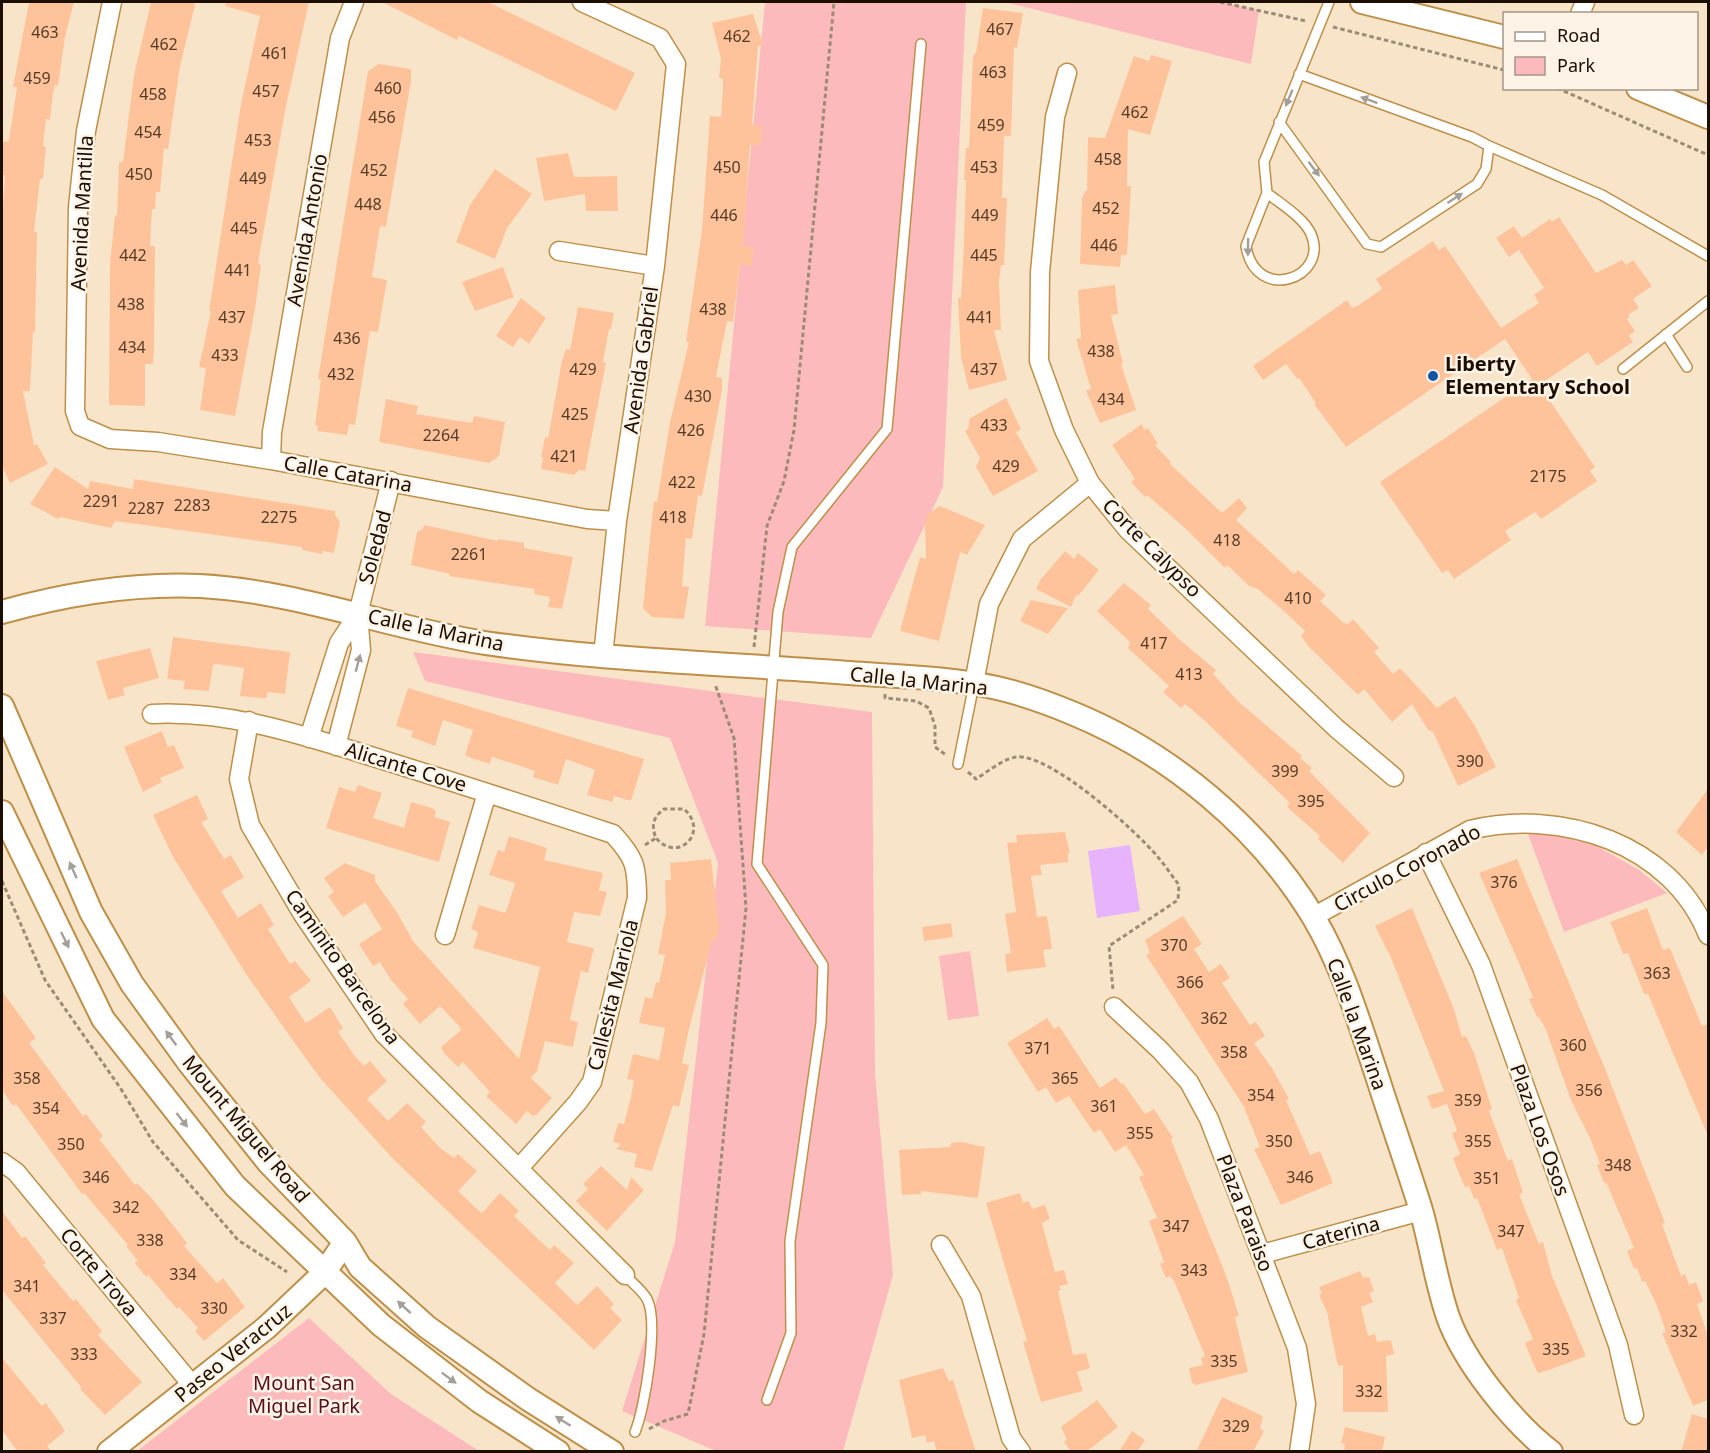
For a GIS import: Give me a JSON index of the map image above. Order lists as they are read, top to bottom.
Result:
{
  "streets": {
    "street": [
      "Avenida Mantilla",
      "Avenida Antonio",
      "Avenida Gabriel",
      "Calle Catarina",
      "Soledad",
      "Corte Calypso",
      "Calle la Marina",
      "Alicante Cove",
      "Circulo Coronado",
      "Caminito Barcelona",
      "Callesita Mariola",
      "Mount Miguel Road",
      "Plaza Los Osos",
      "Plaza Paraiso",
      "Caterina",
      "Corte Trova",
      "Paseo Veracruz"
    ]
  },
  "crossings": [
    ["Avenida Mantilla", "Calle Catarina"],
    ["Avenida Antonio", "Calle Catarina"],
    ["Avenida Gabriel", "Calle Catarina"],
    ["Avenida Gabriel", "Calle la Marina"],
    ["Calle Catarina", "Soledad"],
    ["Soledad", "Calle la Marina"],
    ["Soledad", "Alicante Cove"],
    ["Calle la Marina", "Circulo Coronado"],
    ["Calle la Marina", "Caterina"],
    ["Alicante Cove", "Caminito Barcelona"],
    ["Alicante Cove", "Callesita Mariola"],
    ["Circulo Coronado", "Plaza Los Osos"],
    ["Caminito Barcelona", "Callesita Mariola"],
    ["Mount Miguel Road", "Paseo Veracruz"],
    ["Plaza Paraiso", "Caterina"],
    ["Corte Trova", "Paseo Veracruz"]
  ],
  "parks": ["Mount San Miguel Park"],
  "places": ["Liberty Elementary School"],
  "house_numbers": [
    "467",
    "463",
    "462",
    "462",
    "461",
    "463",
    "459",
    "460",
    "457",
    "458",
    "462",
    "456",
    "459",
    "454",
    "453",
    "458",
    "450",
    "453",
    "452",
    "450",
    "449",
    "448",
    "452",
    "446",
    "449",
    "445",
    "446",
    "442",
    "445",
    "441",
    "438",
    "438",
    "437",
    "441",
    "436",
    "434",
    "438",
    "433",
    "429",
    "437",
    "432",
    "430",
    "434",
    "425",
    "433",
    "426",
    "2264",
    "421",
    "429",
    "2175",
    "422",
    "2291",
    "2283",
    "2287",
    "2275",
    "418",
    "418",
    "2261",
    "410",
    "417",
    "413",
    "390",
    "399",
    "395",
    "376",
    "370",
    "363",
    "366",
    "362",
    "360",
    "371",
    "358",
    "358",
    "365",
    "356",
    "354",
    "359",
    "361",
    "354",
    "355",
    "350",
    "355",
    "350",
    "348",
    "346",
    "346",
    "351",
    "342",
    "347",
    "347",
    "338",
    "343",
    "334",
    "341",
    "330",
    "337",
    "332",
    "335",
    "333",
    "335",
    "332",
    "329"
  ],
  "legend": ["Road", "Park"]
}
